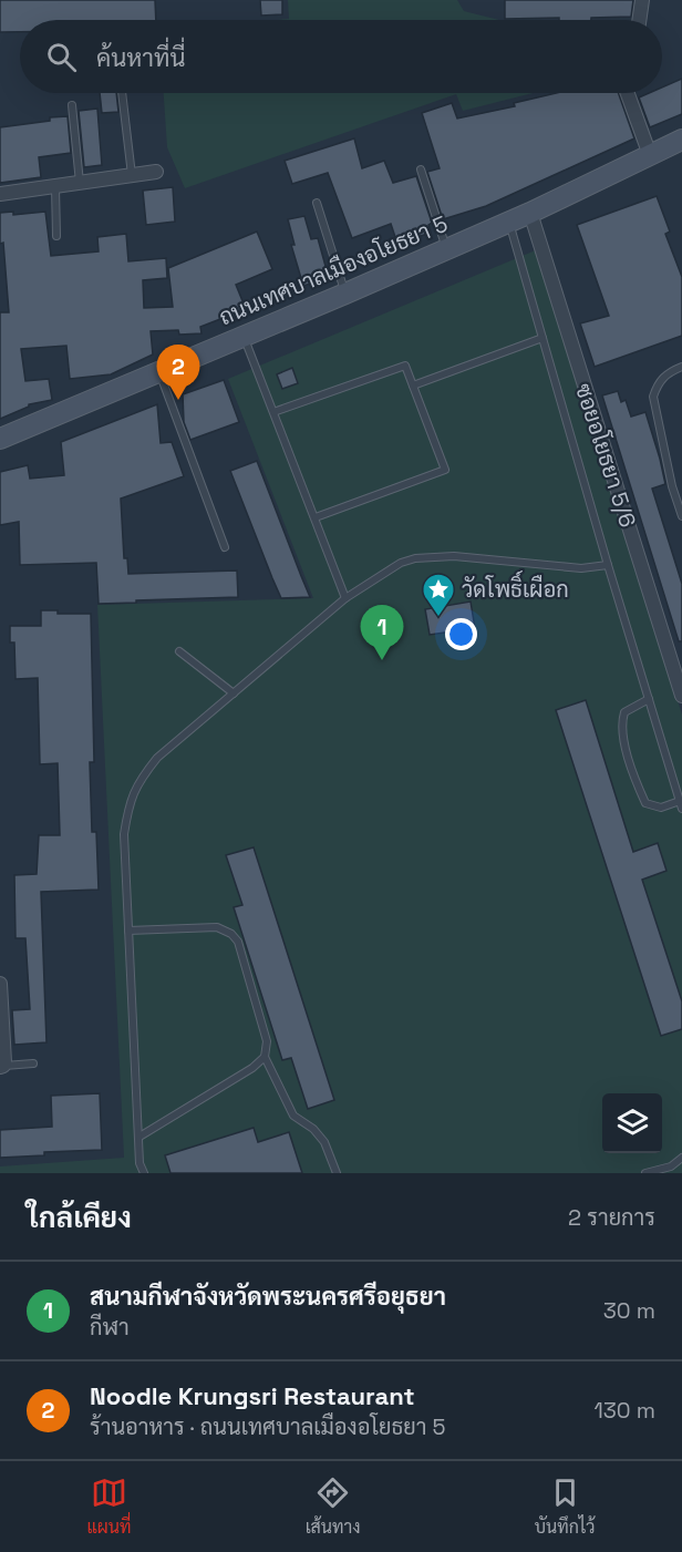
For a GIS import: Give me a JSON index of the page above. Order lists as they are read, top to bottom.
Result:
{
  "streets": {
    "street": ["ถนนเทศบาลเมืองอโยธยา 5", "ซอยอโยธยา 5/6"]
  },
  "crossings": [
    ["ถนนเทศบาลเมืองอโยธยา 5", "ซอยอโยธยา 5/6"]
  ],
  "places": {
    "place": ["วัดโพธิ์เผือก"]
  },
  "page": {
    "search": "ค้นหาที่นี่",
    "pins": ["2", "1"],
    "heading": ["ใกล้เคียง", "2 รายการ"],
    "list": [
      {
        "mark": "1",
        "name": "สนามกีฬาจังหวัดพระนครศรีอยุธยา",
        "note": "กีฬา",
        "value": "30 m"
      },
      {
        "mark": "2",
        "name": "Noodle Krungsri Restaurant",
        "note": "ร้านอาหาร · ถนนเทศบาลเมืองอโยธยา 5",
        "value": "130 m"
      }
    ],
    "nav": ["แผนที่", "เส้นทาง", "บันทึกไว้"]
  }
}
